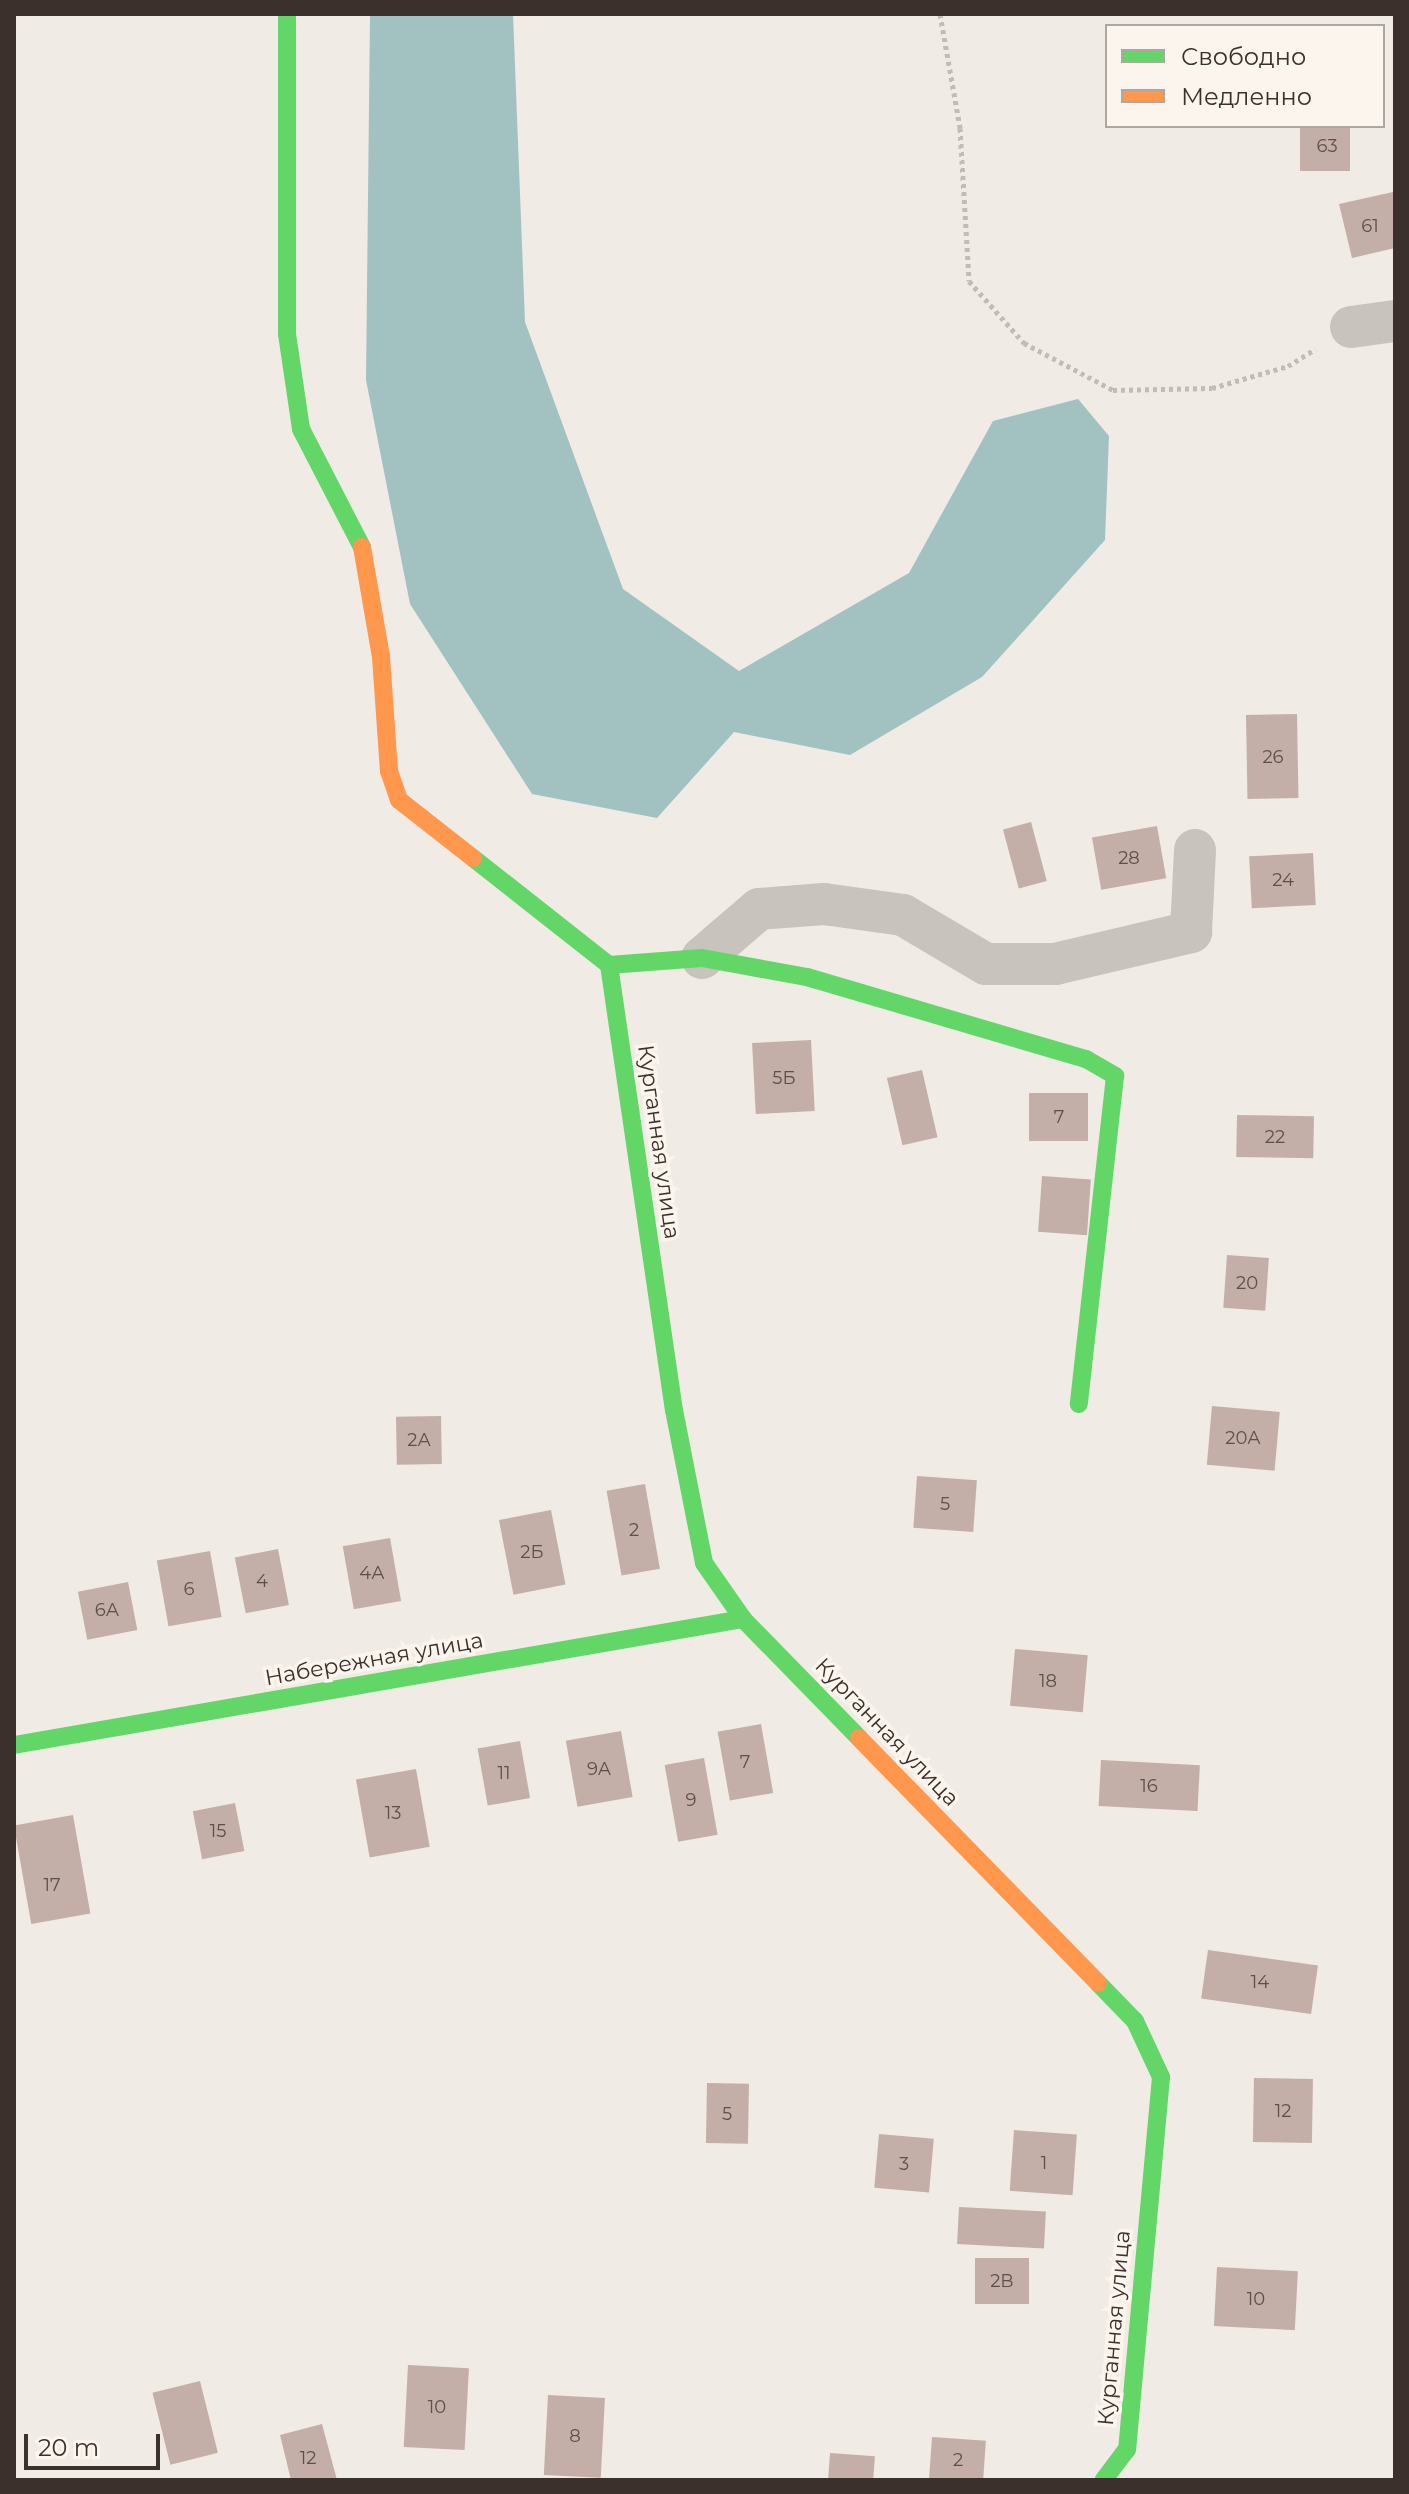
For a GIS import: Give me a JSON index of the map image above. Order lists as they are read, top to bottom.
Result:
{
  "streets": {
    "street": ["Курганная улица", "Набережная улица"]
  },
  "crossings": [
    ["Курганная улица", "Набережная улица"]
  ],
  "house_numbers": [
    "63",
    "61",
    "26",
    "28",
    "24",
    "5Б",
    "7",
    "22",
    "20",
    "20А",
    "2А",
    "5",
    "2",
    "2Б",
    "4А",
    "4",
    "6",
    "6А",
    "18",
    "7",
    "9А",
    "11",
    "16",
    "9",
    "13",
    "15",
    "17",
    "14",
    "12",
    "5",
    "1",
    "3",
    "2В",
    "10",
    "10",
    "8",
    "12",
    "2"
  ],
  "legend": ["Свободно", "Медленно"],
  "scale_bar": "20 m"
}
